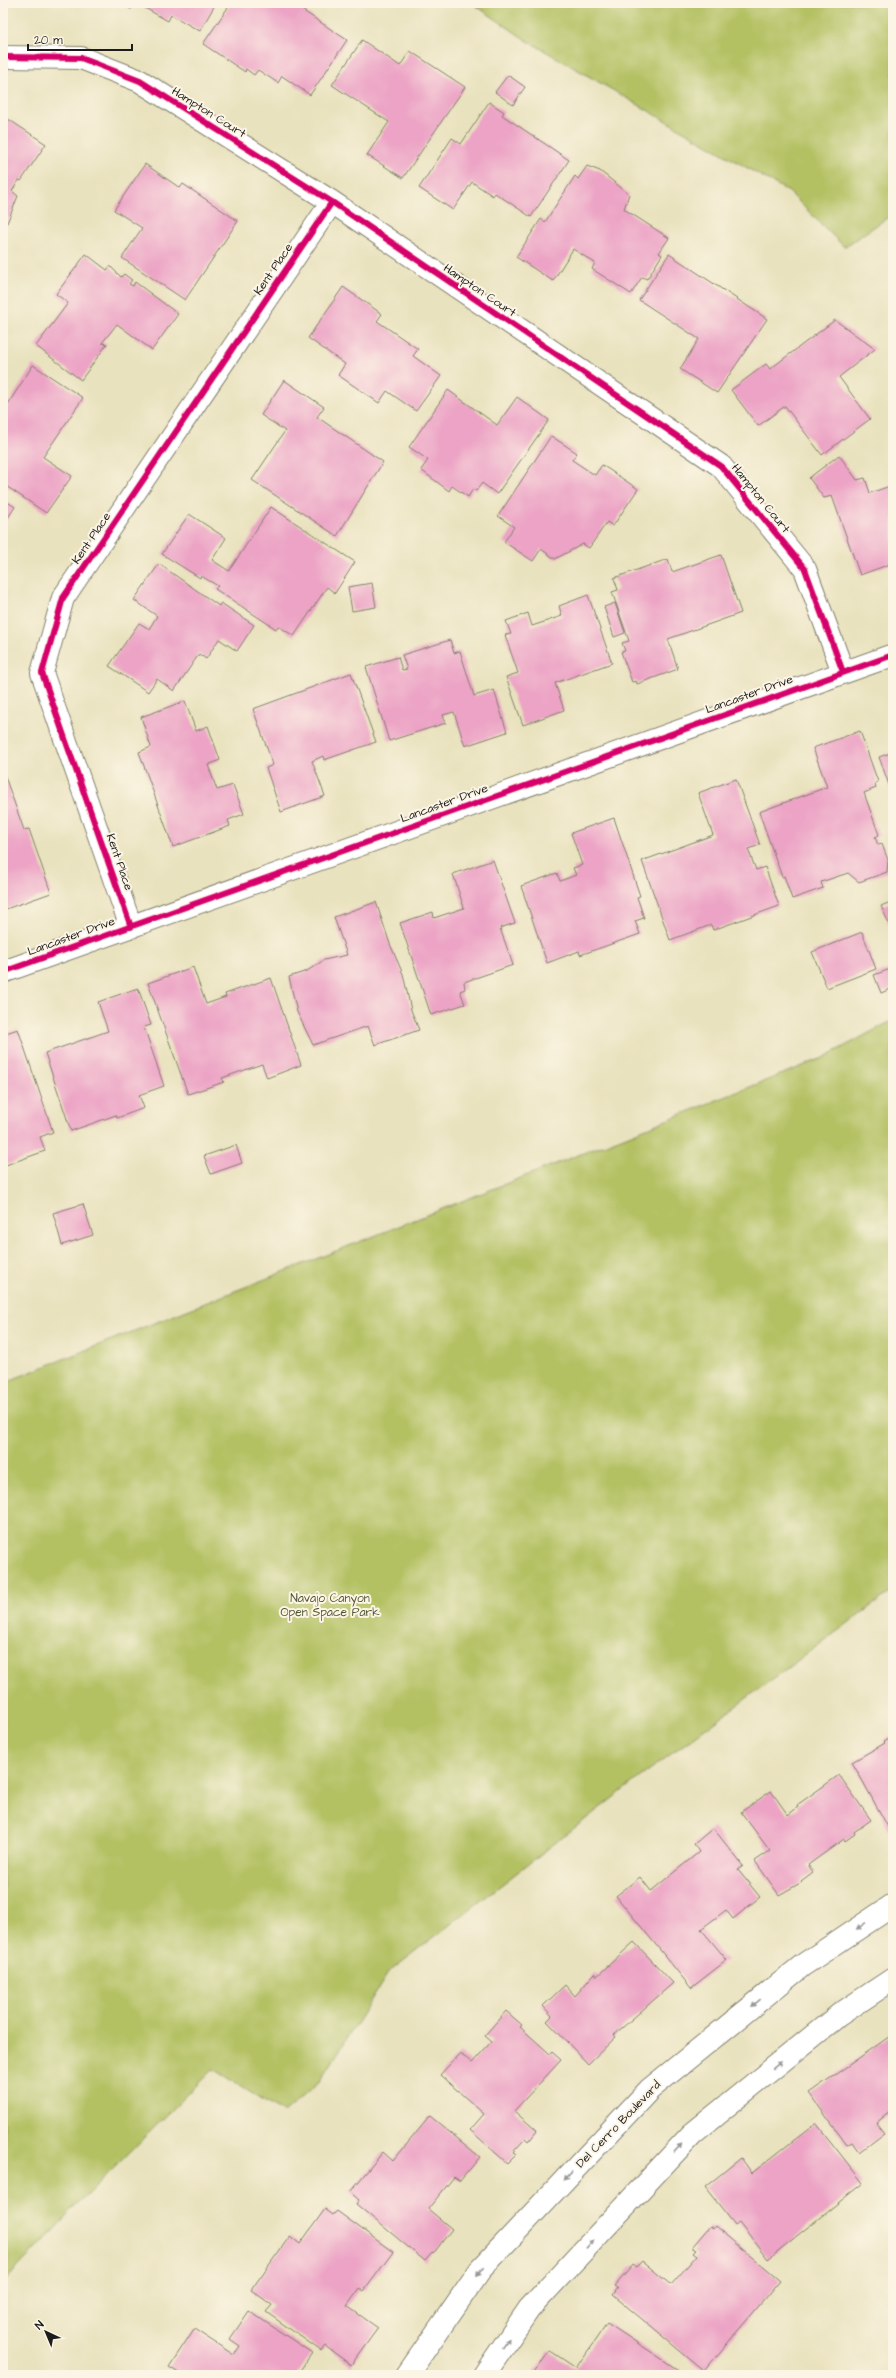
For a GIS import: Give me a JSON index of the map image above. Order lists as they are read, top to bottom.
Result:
{
  "streets": {
    "street": [
      "Hampton Court",
      "Kent Place",
      "Lancaster Drive",
      "Del Cerro Boulevard"
    ]
  },
  "crossings": [
    ["Hampton Court", "Kent Place"],
    ["Hampton Court", "Lancaster Drive"],
    ["Kent Place", "Lancaster Drive"]
  ],
  "parks": ["Navajo Canyon Open Space Park"],
  "scale_bar": "20 m",
  "north": "top left"
}
